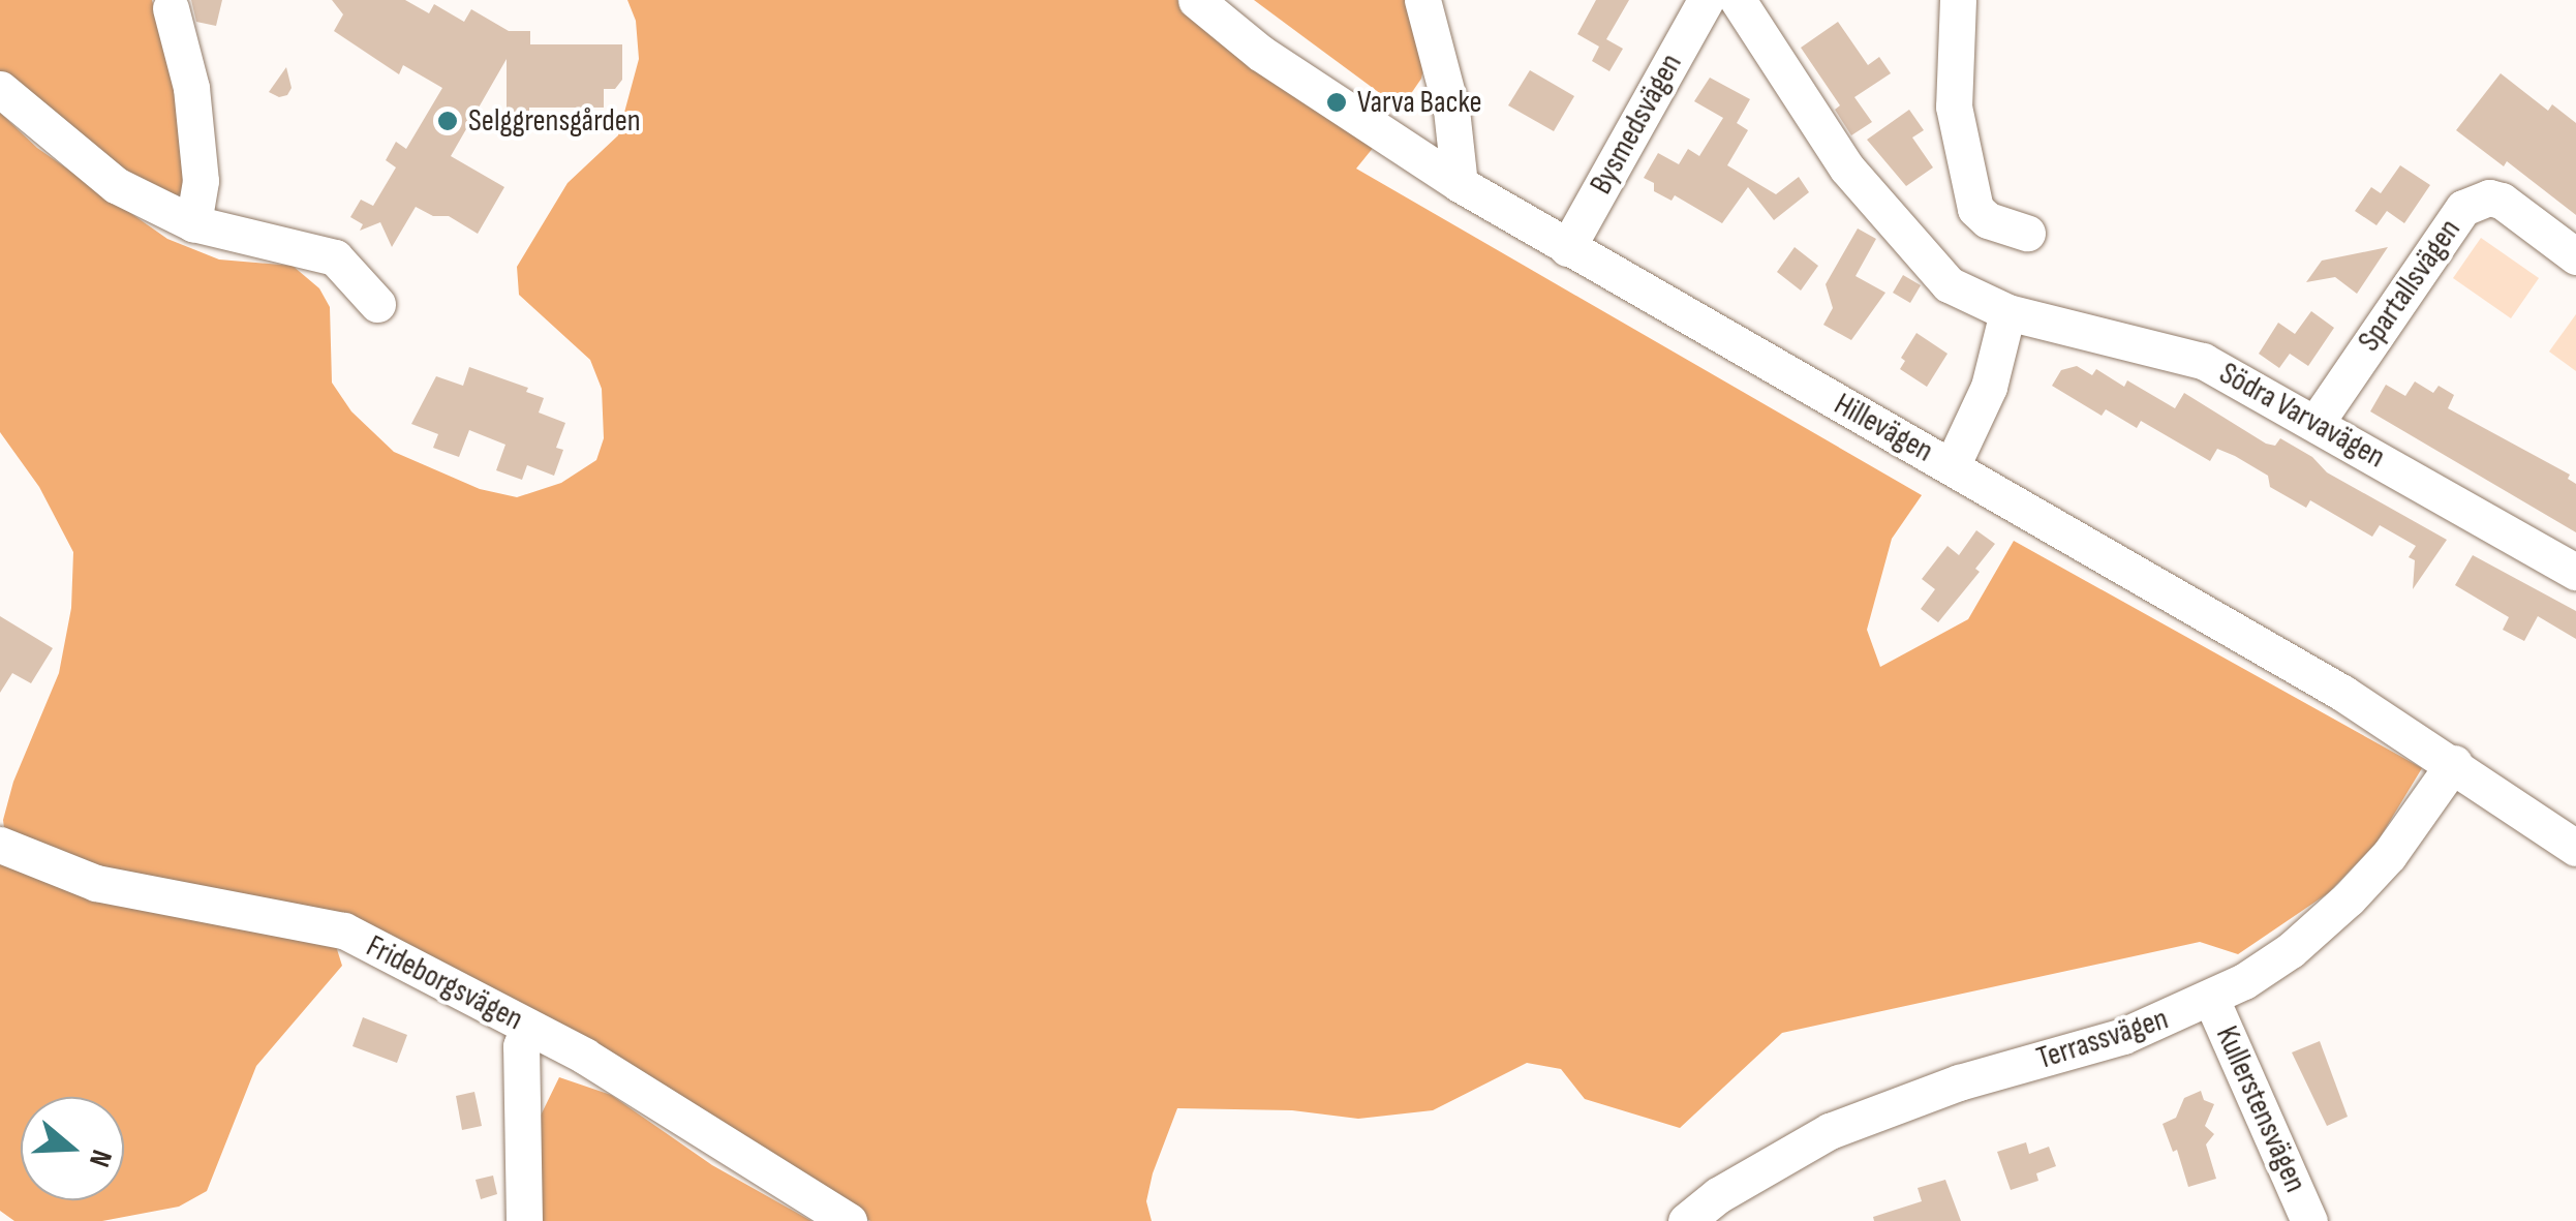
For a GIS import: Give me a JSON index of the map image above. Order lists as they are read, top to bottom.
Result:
{
  "streets": {
    "street": [
      "Bysmedsvägen",
      "Spartallsvägen",
      "Södra Varvavägen",
      "Hillevägen",
      "Frideborgsvägen",
      "Terrassvägen",
      "Kullerstensvägen"
    ]
  },
  "crossings": [
    ["Bysmedsvägen", "Hillevägen"],
    ["Spartallsvägen", "Södra Varvavägen"],
    ["Hillevägen", "Terrassvägen"],
    ["Terrassvägen", "Kullerstensvägen"]
  ],
  "places": ["Varva Backe", "Selggrensgården"],
  "north": "right"
}
